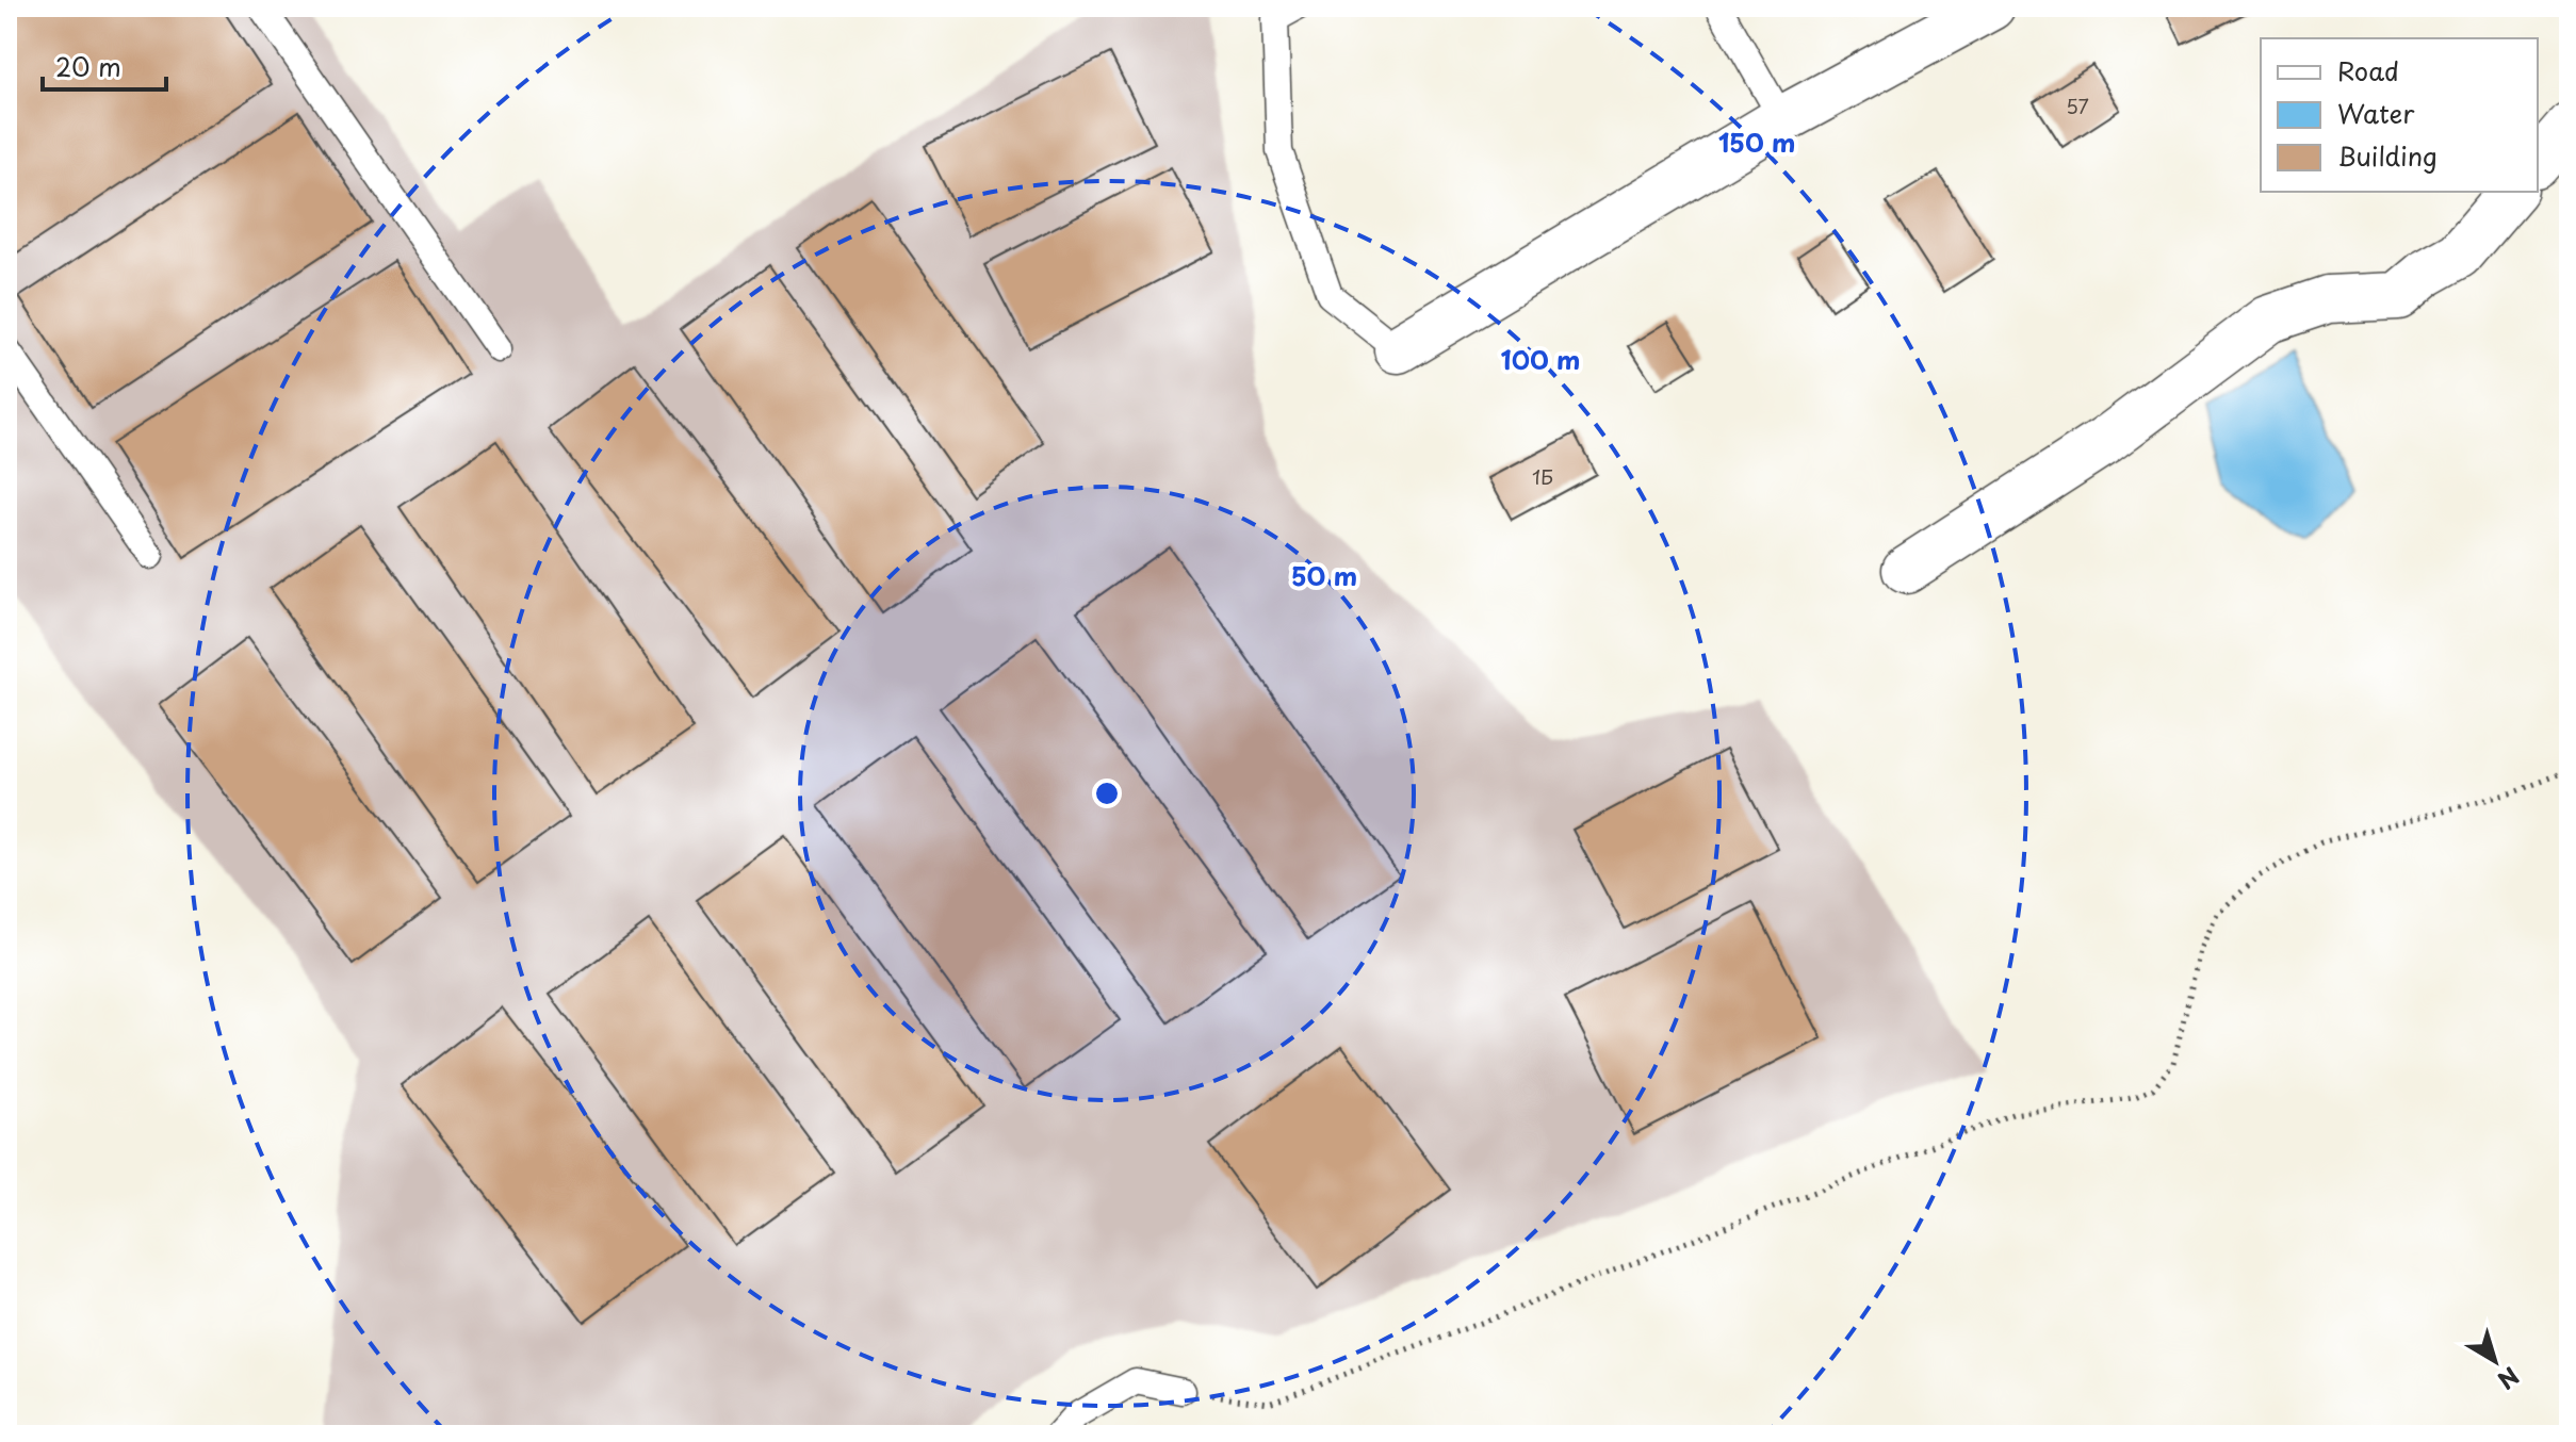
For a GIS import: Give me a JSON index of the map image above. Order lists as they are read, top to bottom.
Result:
{
  "house_numbers": ["57", "1Б"],
  "legend": ["Road", "Water", "Building"],
  "scale_bar": "20 m",
  "north": "bottom right",
  "rings": ["150 m", "100 m", "50 m"]
}
